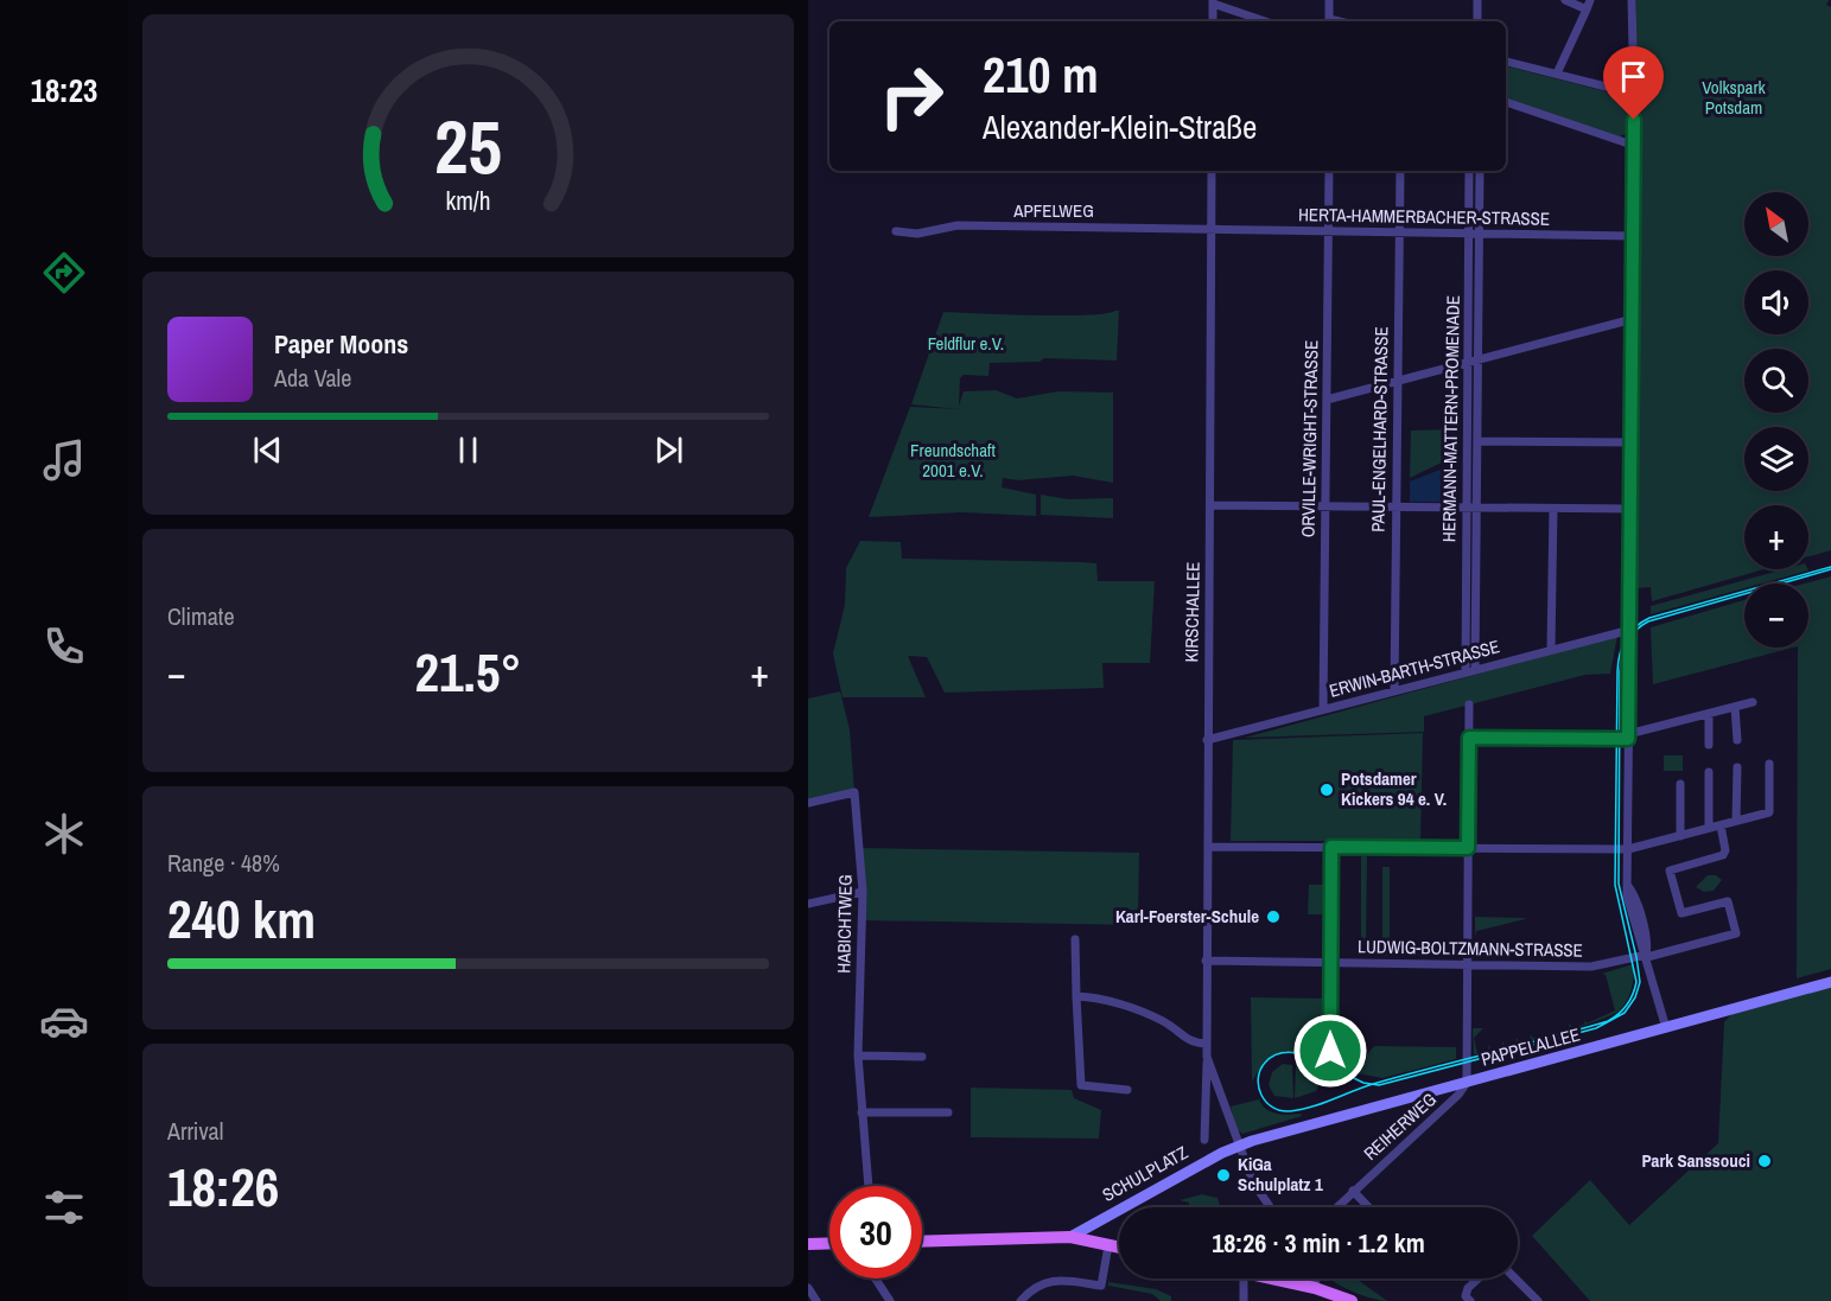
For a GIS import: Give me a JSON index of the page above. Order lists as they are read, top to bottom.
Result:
{
  "streets": {
    "street": [
      "APFELWEG",
      "HERTA-HAMMERBACHER-STRASSE",
      "HERMANN-MATTERN-PROMENADE",
      "PAUL-ENGELHARD-STRASSE",
      "ORVILLE-WRIGHT-STRASSE",
      "KIRSCHALLEE",
      "ERWIN-BARTH-STRASSE",
      "HABICHTWEG",
      "LUDWIG-BOLTZMANN-STRASSE",
      "PAPPELALLEE",
      "REIHERWEG",
      "SCHULPLATZ"
    ]
  },
  "crossings": [
    ["APFELWEG", "HERTA-HAMMERBACHER-STRASSE"],
    ["APFELWEG", "KIRSCHALLEE"],
    ["HERTA-HAMMERBACHER-STRASSE", "HERMANN-MATTERN-PROMENADE"],
    ["HERTA-HAMMERBACHER-STRASSE", "PAUL-ENGELHARD-STRASSE"],
    ["HERTA-HAMMERBACHER-STRASSE", "ORVILLE-WRIGHT-STRASSE"],
    ["HERTA-HAMMERBACHER-STRASSE", "KIRSCHALLEE"],
    ["HERMANN-MATTERN-PROMENADE", "ERWIN-BARTH-STRASSE"],
    ["PAUL-ENGELHARD-STRASSE", "ERWIN-BARTH-STRASSE"],
    ["ORVILLE-WRIGHT-STRASSE", "ERWIN-BARTH-STRASSE"],
    ["KIRSCHALLEE", "ERWIN-BARTH-STRASSE"],
    ["KIRSCHALLEE", "LUDWIG-BOLTZMANN-STRASSE"],
    ["KIRSCHALLEE", "PAPPELALLEE"],
    ["KIRSCHALLEE", "SCHULPLATZ"],
    ["PAPPELALLEE", "REIHERWEG"],
    ["PAPPELALLEE", "SCHULPLATZ"]
  ],
  "parks": ["Volkspark Potsdam", "Feldflur e.V.", "Freundschaft 2001 e.V."],
  "places": [
    "Potsdamer Kickers 94 e. V.",
    "Karl-Foerster-Schule",
    "Park Sanssouci",
    "KiGa Schulplatz 1"
  ],
  "north": "top left",
  "page": {
    "tabs": "18:23",
    "turn": ["210 m", "Alexander-Klein-Straße"],
    "map_buttons": ["+", "−"],
    "song": ["Paper Moons", "Ada Vale"],
    "tile": [
      "Climate",
      ["Range · 48%", "240 km"],
      ["Arrival", "18:26"]
    ],
    "heat": ["−", "21.5°", "+"],
    "limit": "30",
    "trip": "18:26 · 3 min · 1.2 km",
    "gauge": ["25", "km/h"]
  }
}
